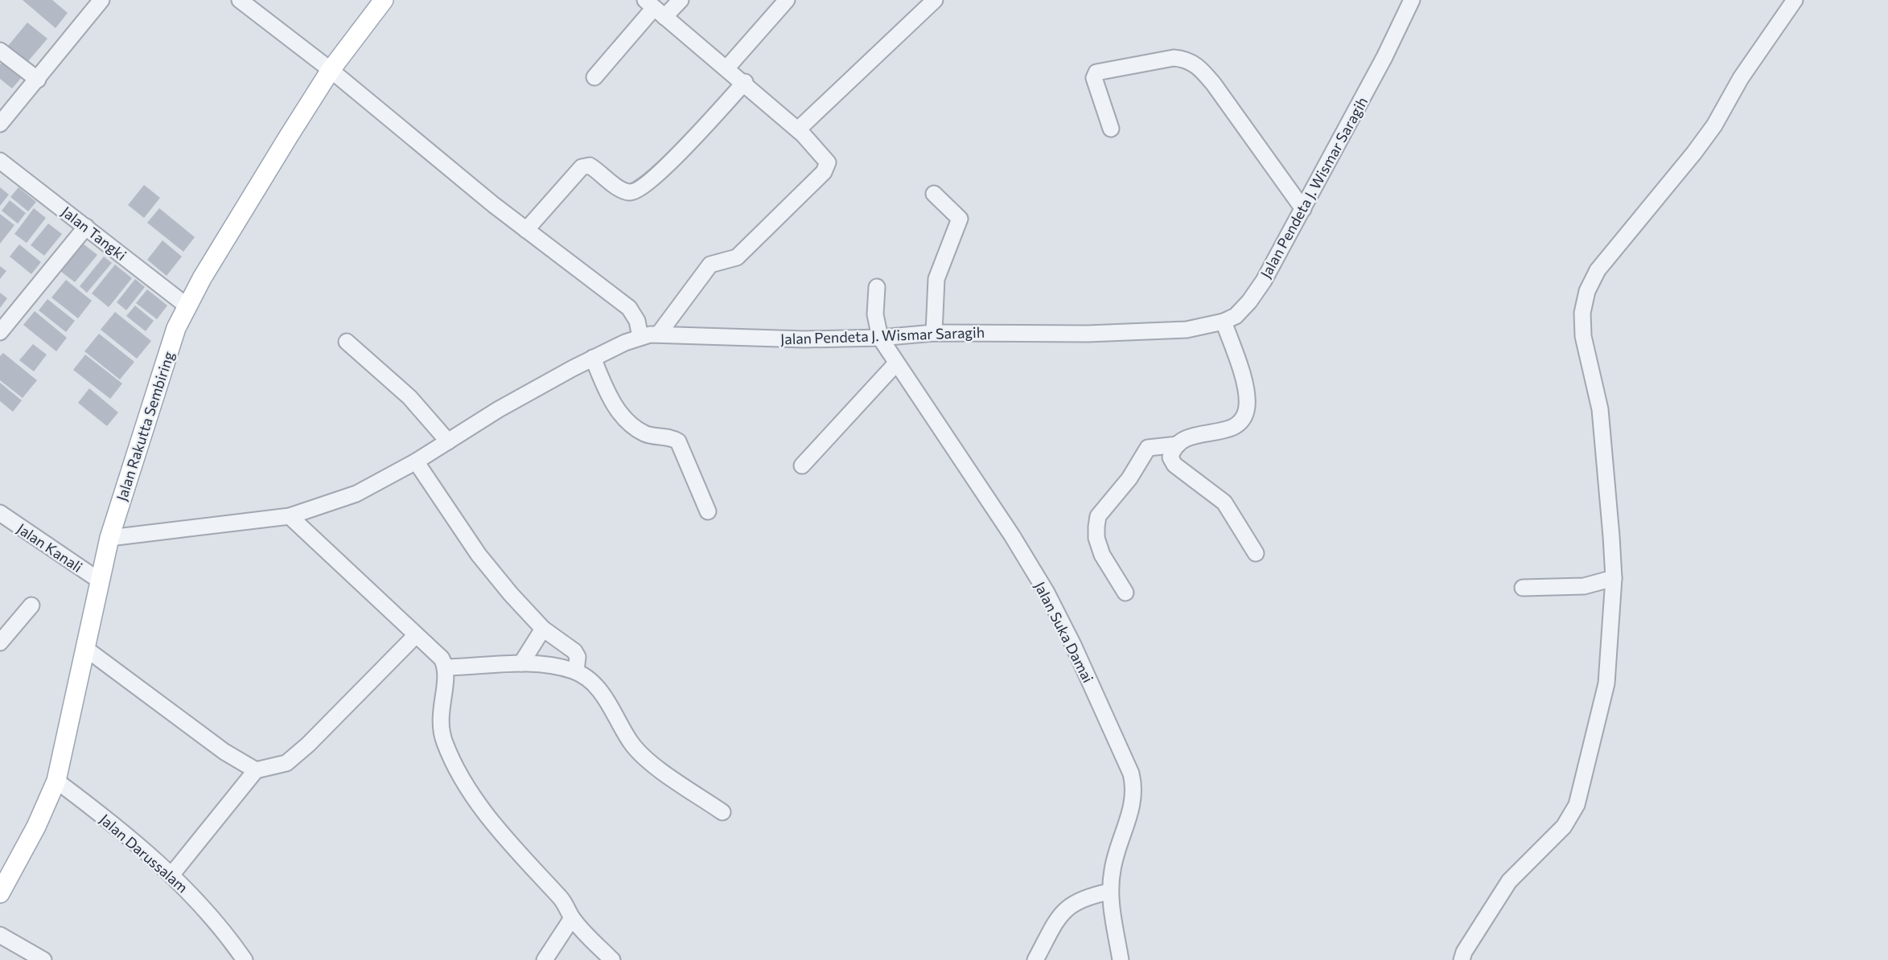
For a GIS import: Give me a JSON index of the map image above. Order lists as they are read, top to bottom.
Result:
{
  "streets": {
    "main road": ["Jalan Rakutta Sembiring"],
    "street": [
      "Jalan Pendeta J. Wismar Saragih",
      "Jalan Tangki",
      "Jalan Kanali",
      "Jalan Suka Damai",
      "Jalan Darussalam"
    ]
  },
  "crossings": [
    ["Jalan Pendeta J. Wismar Saragih", "Jalan Rakutta Sembiring"],
    ["Jalan Pendeta J. Wismar Saragih", "Jalan Suka Damai"],
    ["Jalan Tangki", "Jalan Rakutta Sembiring"],
    ["Jalan Rakutta Sembiring", "Jalan Kanali"],
    ["Jalan Rakutta Sembiring", "Jalan Darussalam"]
  ]
}
